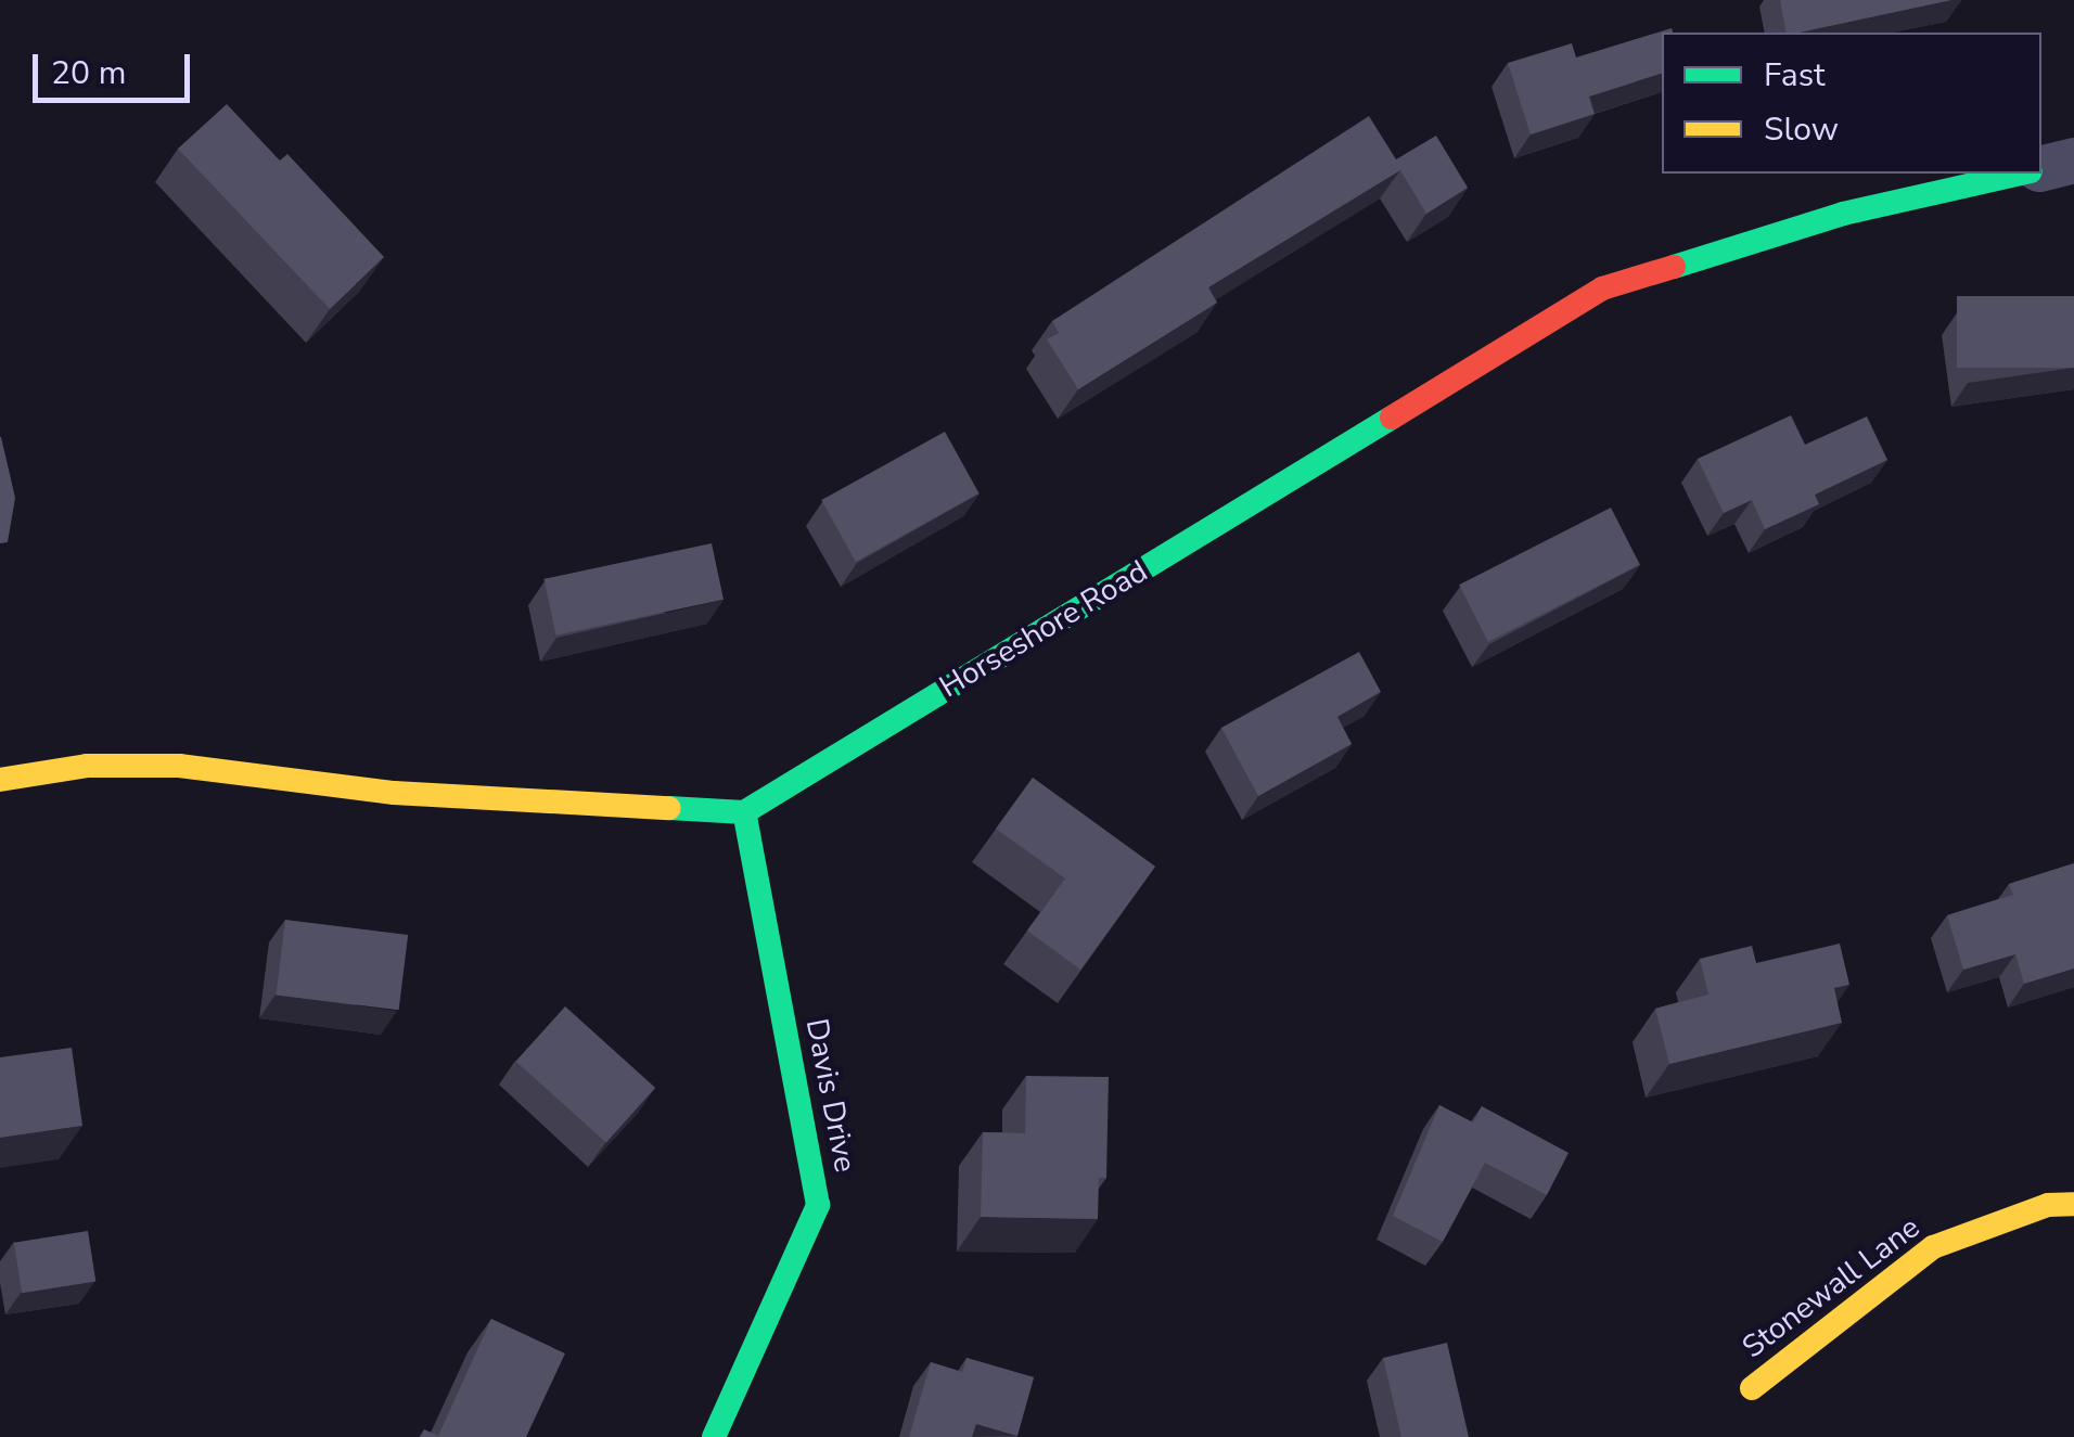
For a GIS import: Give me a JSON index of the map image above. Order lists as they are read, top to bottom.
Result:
{
  "streets": {
    "street": ["Horseshore Road", "Davis Drive", "Stonewall Lane"]
  },
  "crossings": [
    ["Horseshore Road", "Davis Drive"]
  ],
  "legend": ["Fast", "Slow"],
  "scale_bar": "20 m"
}
